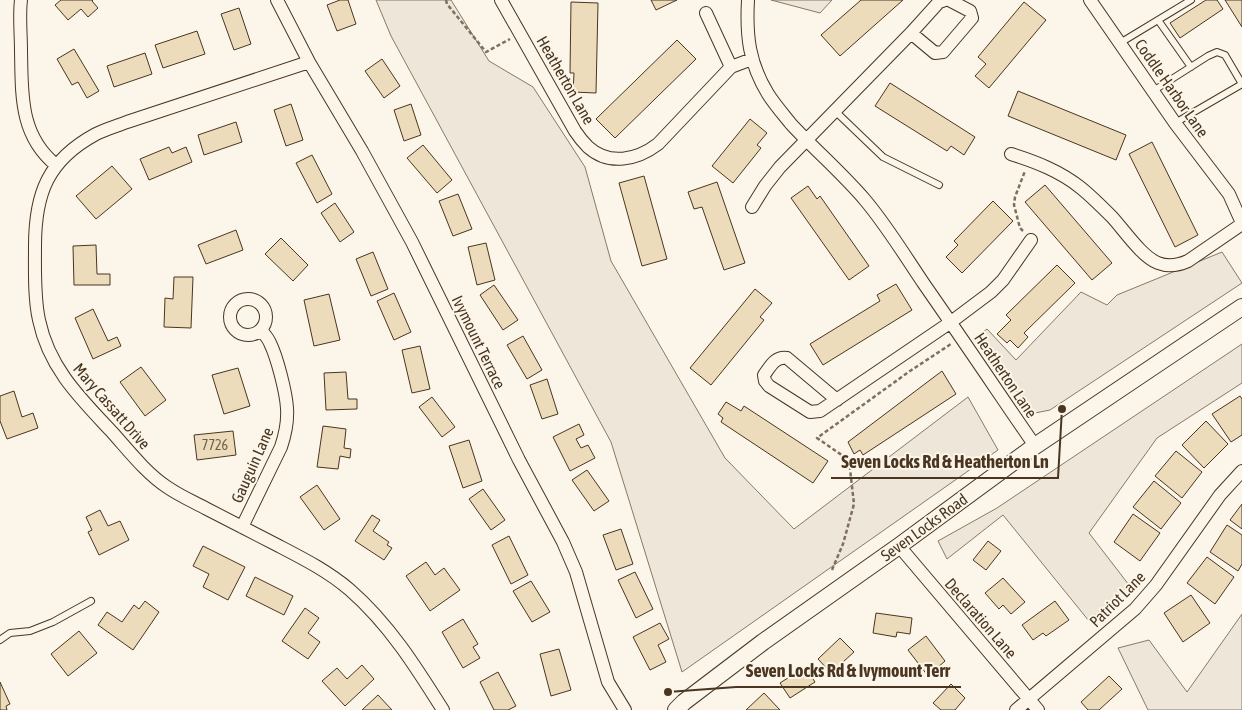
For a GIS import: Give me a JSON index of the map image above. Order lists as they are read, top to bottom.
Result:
{
  "streets": {
    "main road": ["Seven Locks Road"],
    "street": [
      "Heatherton Lane",
      "Coddle Harbor Lane",
      "Ivymount Terrace",
      "Mary Cassatt Drive",
      "Gauguin Lane",
      "Patriot Lane",
      "Declaration Lane"
    ]
  },
  "crossings": [
    ["Heatherton Lane", "Seven Locks Road"],
    ["Ivymount Terrace", "Mary Cassatt Drive"],
    ["Mary Cassatt Drive", "Gauguin Lane"],
    ["Seven Locks Road", "Declaration Lane"],
    ["Patriot Lane", "Declaration Lane"]
  ],
  "places": ["Seven Locks Rd & Heatherton Ln", "Seven Locks Rd & Ivymount Terr"],
  "house_numbers": ["7726"]
}
